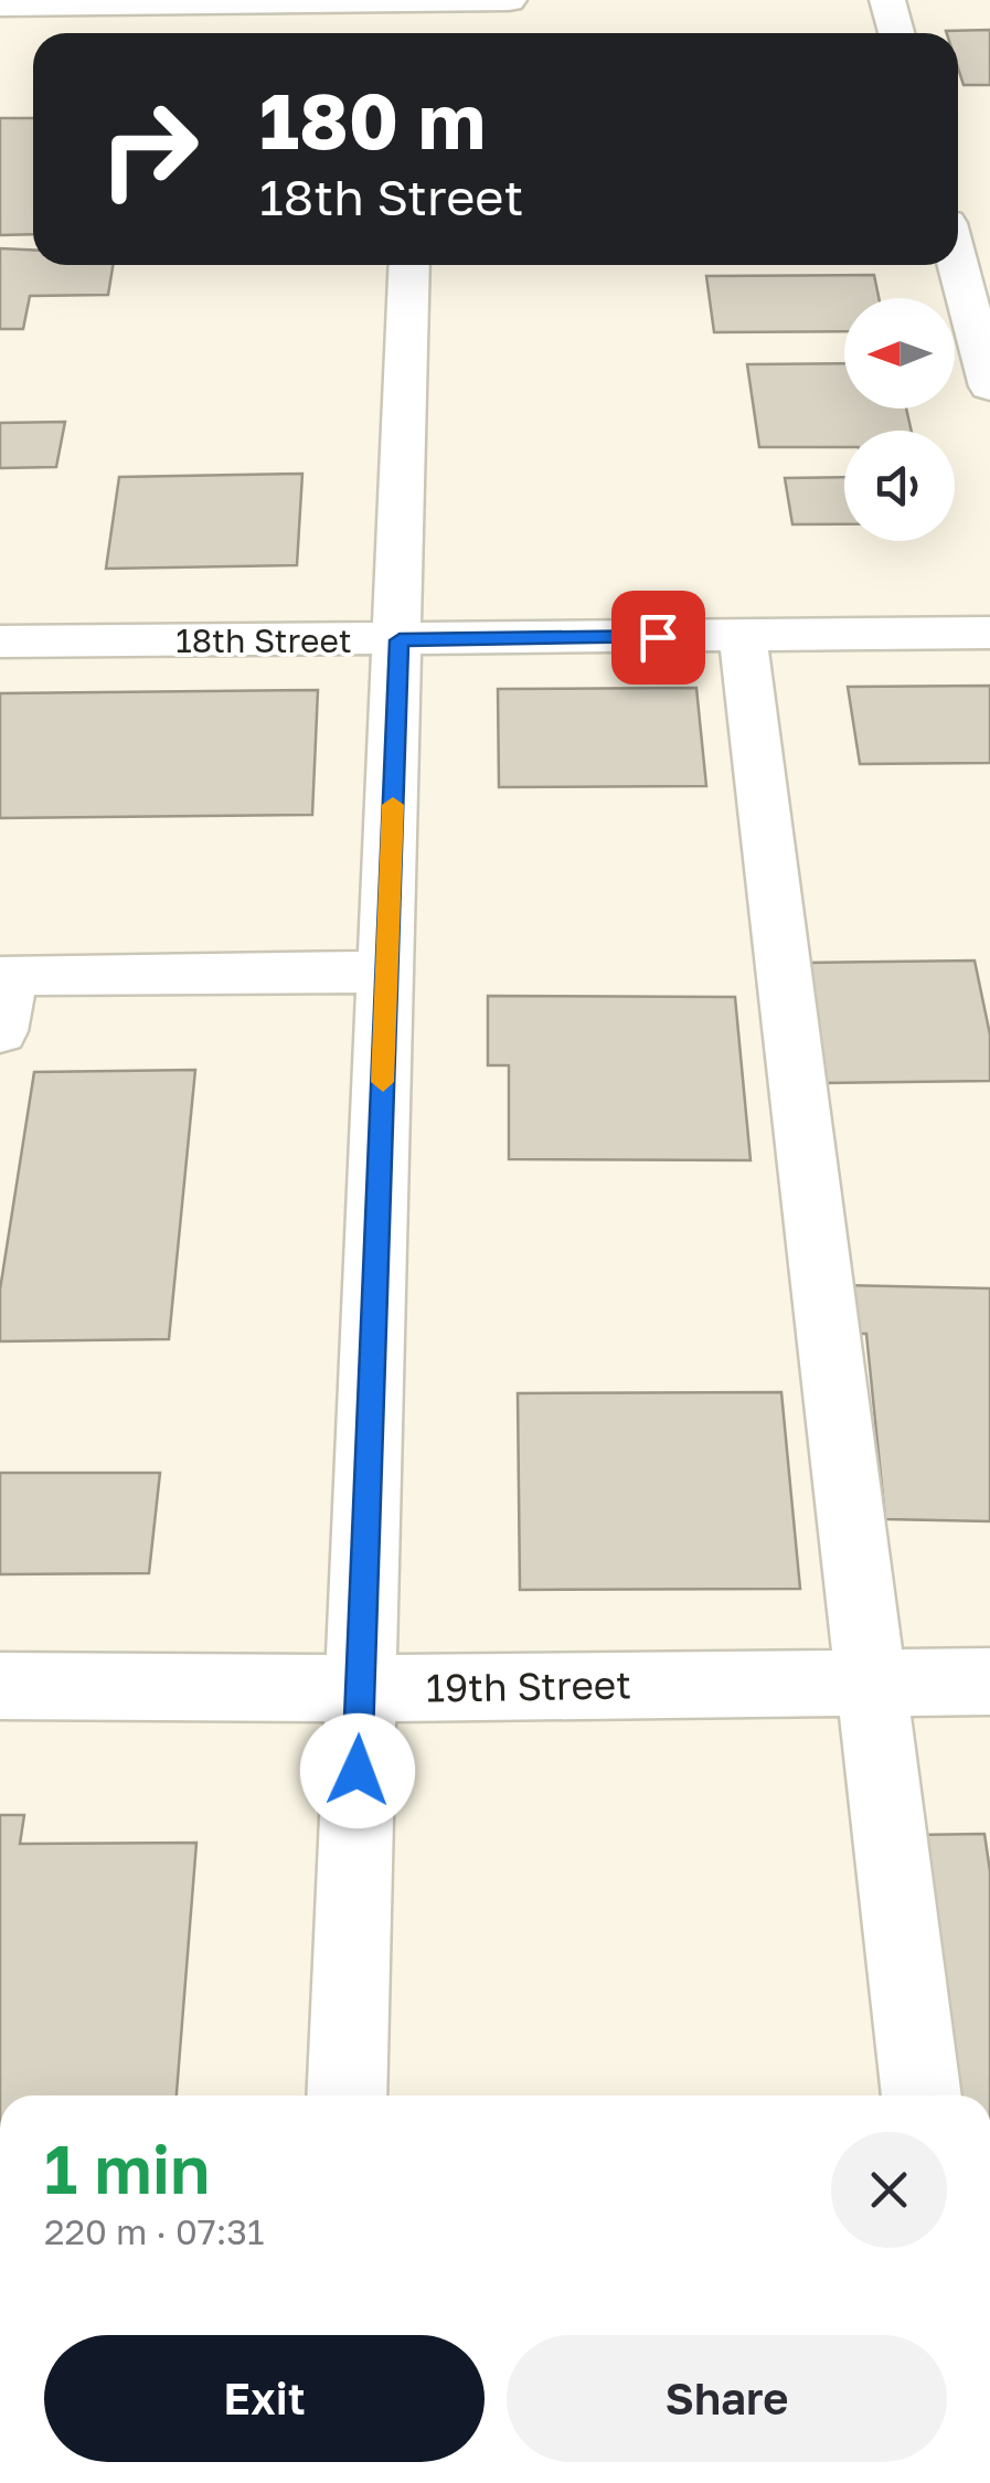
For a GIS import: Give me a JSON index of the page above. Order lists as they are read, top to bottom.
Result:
{
  "streets": {
    "street": ["18th Street", "19th Street"]
  },
  "north": "left",
  "page": {
    "turn": ["180 m", "18th Street"],
    "heading": ["1 min", "220 m · 07:31"],
    "buttons": ["Exit", "Share"]
  }
}
